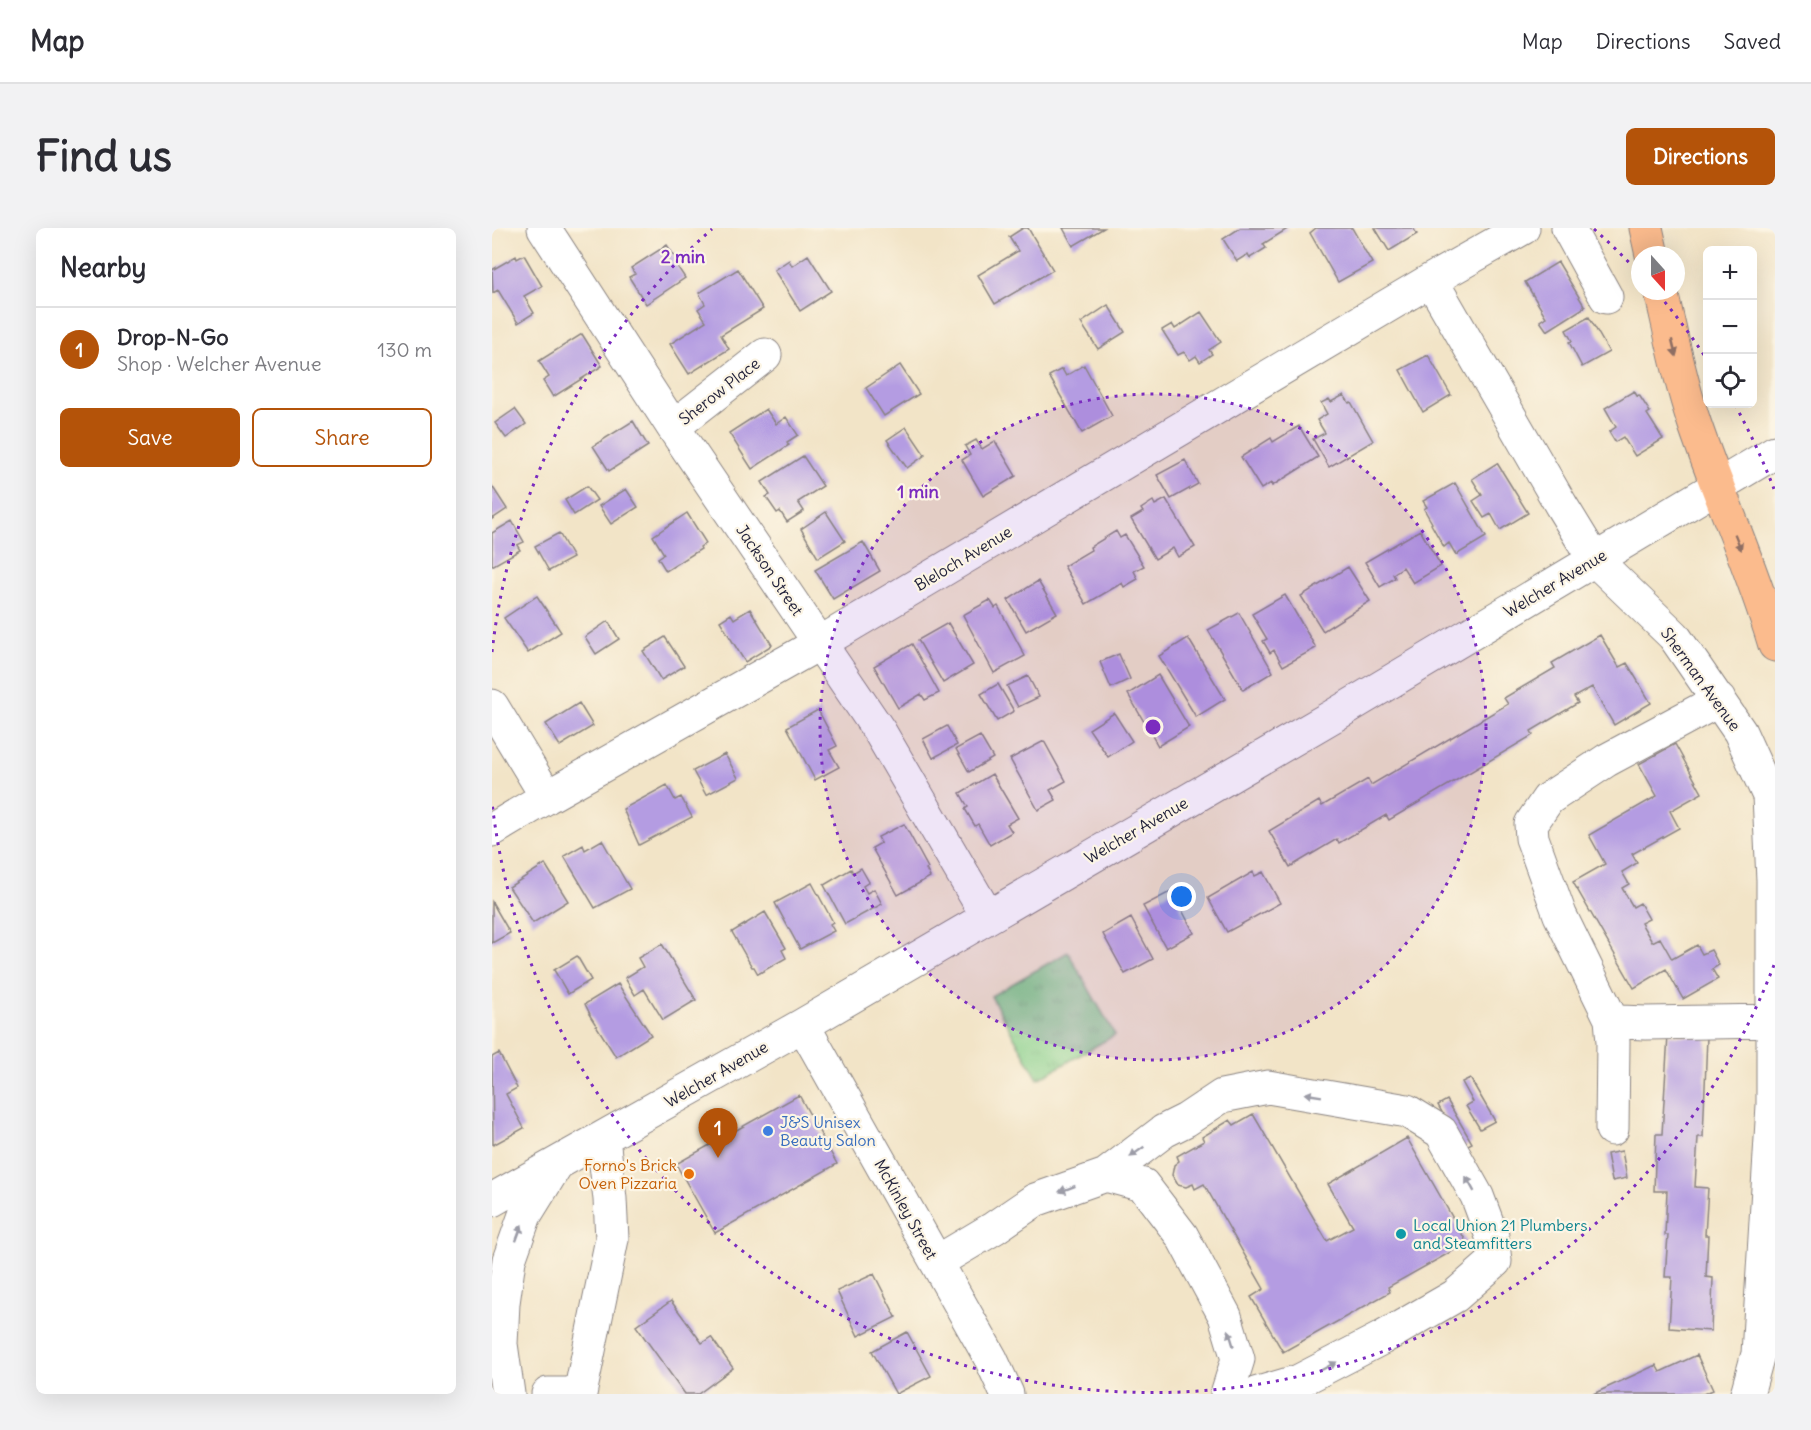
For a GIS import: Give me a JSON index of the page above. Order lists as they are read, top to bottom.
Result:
{
  "streets": {
    "street": [
      "Sherow Place",
      "Bleloch Avenue",
      "Jackson Street",
      "Welcher Avenue",
      "Sherman Avenue",
      "McKinley Street"
    ]
  },
  "crossings": [
    ["Sherow Place", "Jackson Street"],
    ["Bleloch Avenue", "Jackson Street"],
    ["Bleloch Avenue", "Sherman Avenue"],
    ["Jackson Street", "Welcher Avenue"],
    ["Welcher Avenue", "Sherman Avenue"],
    ["Welcher Avenue", "McKinley Street"]
  ],
  "places": ["J&S Unisex Beauty Salon", "Forno's Brick Oven Pizzaria", "Local Union 21 Plumbers and Steamfitters"],
  "north": "bottom",
  "page": {
    "header": "Map",
    "nav": ["Map", "Directions", "Saved"],
    "buttons": [
      "Directions",
      ["Save", "Share"]
    ],
    "title": "Find us",
    "heading": "Nearby",
    "map_buttons": ["+", "−"],
    "list": [
      {
        "mark": "1",
        "name": "Drop-N-Go",
        "note": "Shop · Welcher Avenue",
        "value": "130 m"
      }
    ],
    "pins": "1"
  },
  "rings": ["2 min", "1 min"]
}
